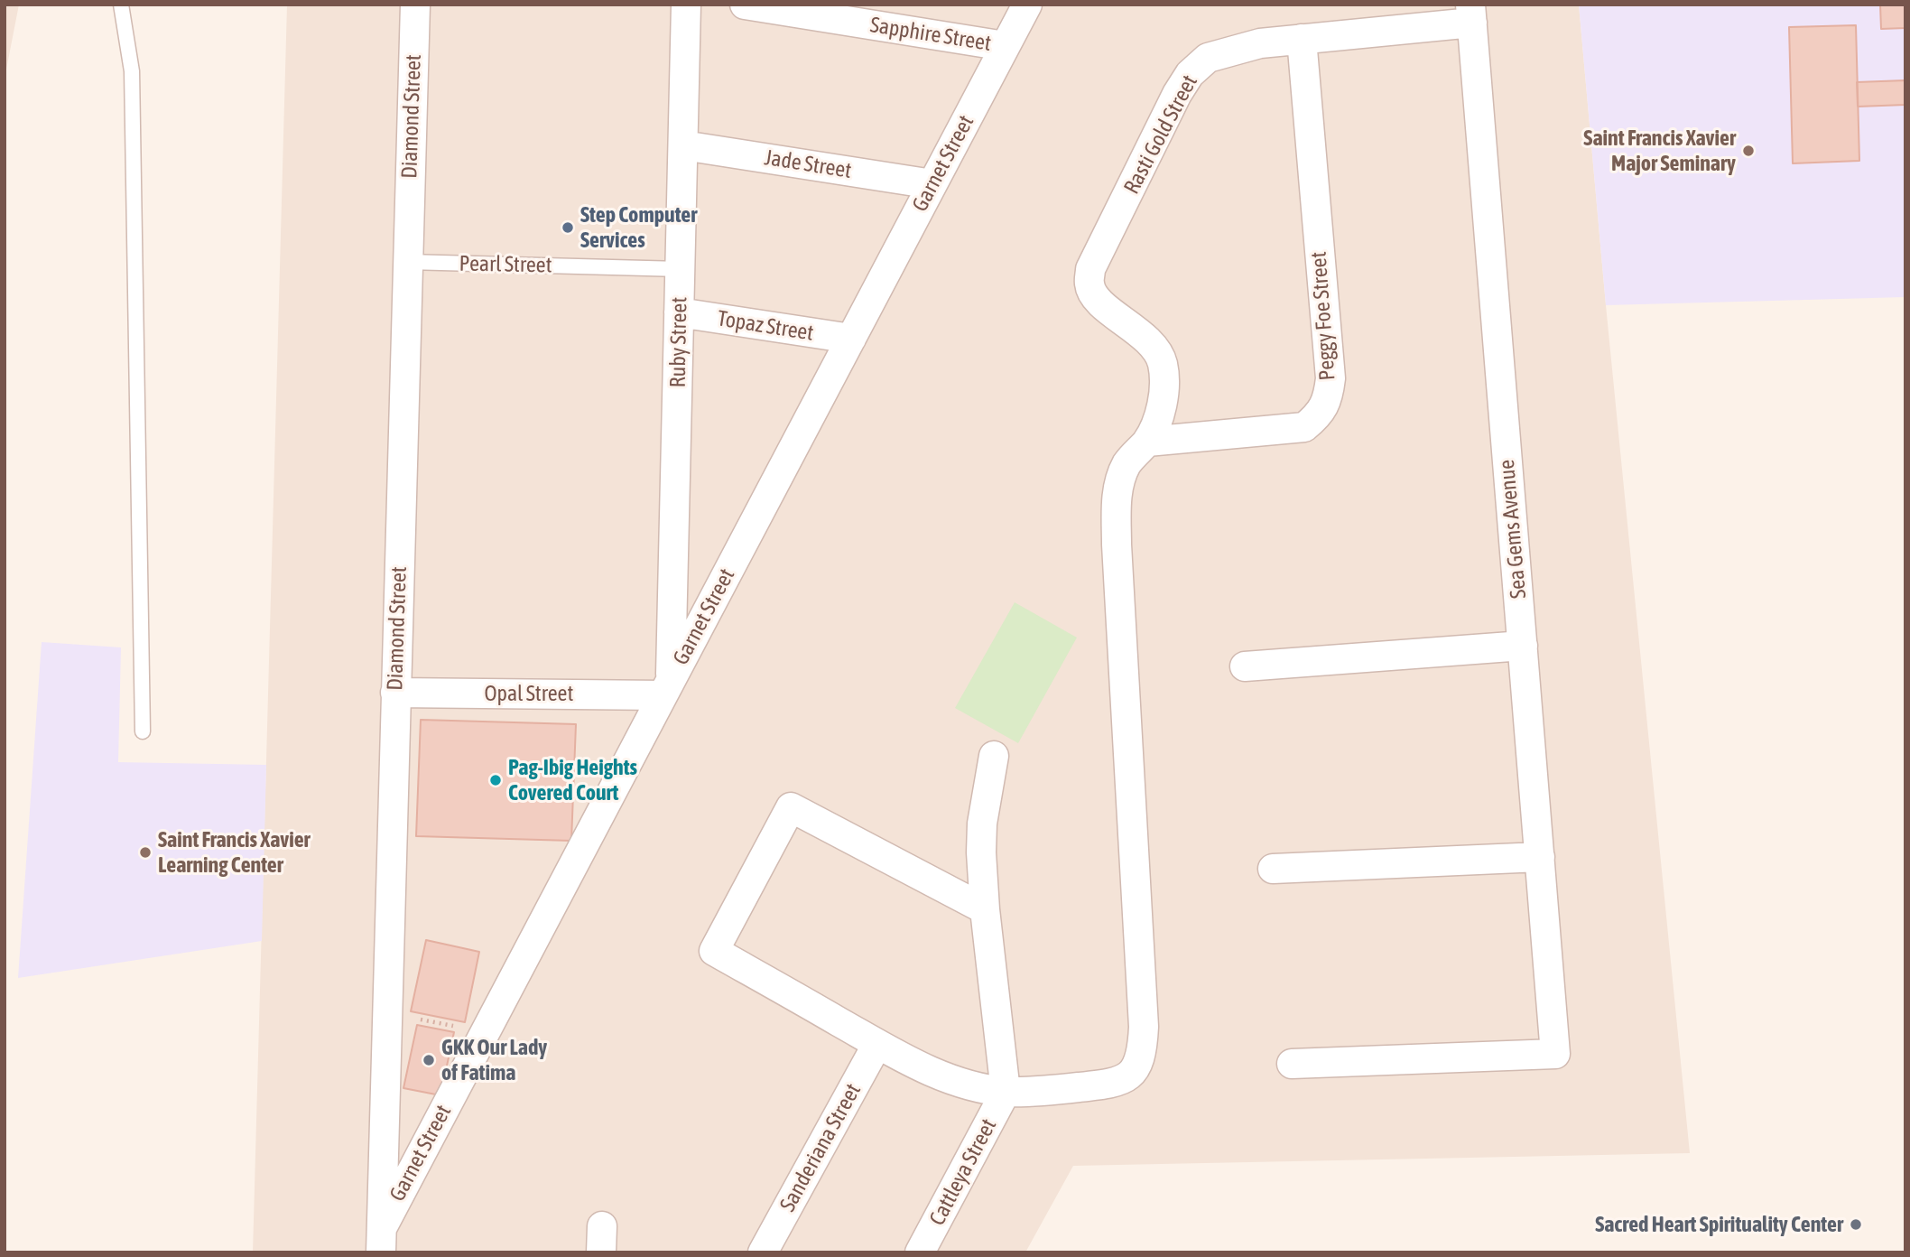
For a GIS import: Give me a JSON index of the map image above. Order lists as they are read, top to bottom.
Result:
{
  "streets": {
    "street": [
      "Sapphire Street",
      "Diamond Street",
      "Rasti Gold Street",
      "Garnet Street",
      "Jade Street",
      "Peggy Foe Street",
      "Topaz Street",
      "Ruby Street",
      "Sea Gems Avenue",
      "Opal Street",
      "Sanderiana Street",
      "Cattleya Street"
    ],
    "lane": ["Pearl Street"]
  },
  "crossings": [
    ["Sapphire Street", "Garnet Street"],
    ["Diamond Street", "Garnet Street"],
    ["Diamond Street", "Pearl Street"],
    ["Diamond Street", "Opal Street"],
    ["Rasti Gold Street", "Peggy Foe Street"],
    ["Rasti Gold Street", "Sea Gems Avenue"],
    ["Rasti Gold Street", "Sanderiana Street"],
    ["Rasti Gold Street", "Cattleya Street"],
    ["Garnet Street", "Jade Street"],
    ["Garnet Street", "Topaz Street"],
    ["Garnet Street", "Ruby Street"],
    ["Garnet Street", "Opal Street"],
    ["Jade Street", "Ruby Street"],
    ["Pearl Street", "Ruby Street"],
    ["Topaz Street", "Ruby Street"],
    ["Ruby Street", "Opal Street"]
  ],
  "places": [
    "Saint Francis Xavier Major Seminary",
    "Step Computer Services",
    "Pag-Ibig Heights Covered Court",
    "Saint Francis Xavier Learning Center",
    "GKK Our Lady of Fatima",
    "Sacred Heart Spirituality Center"
  ]
}
